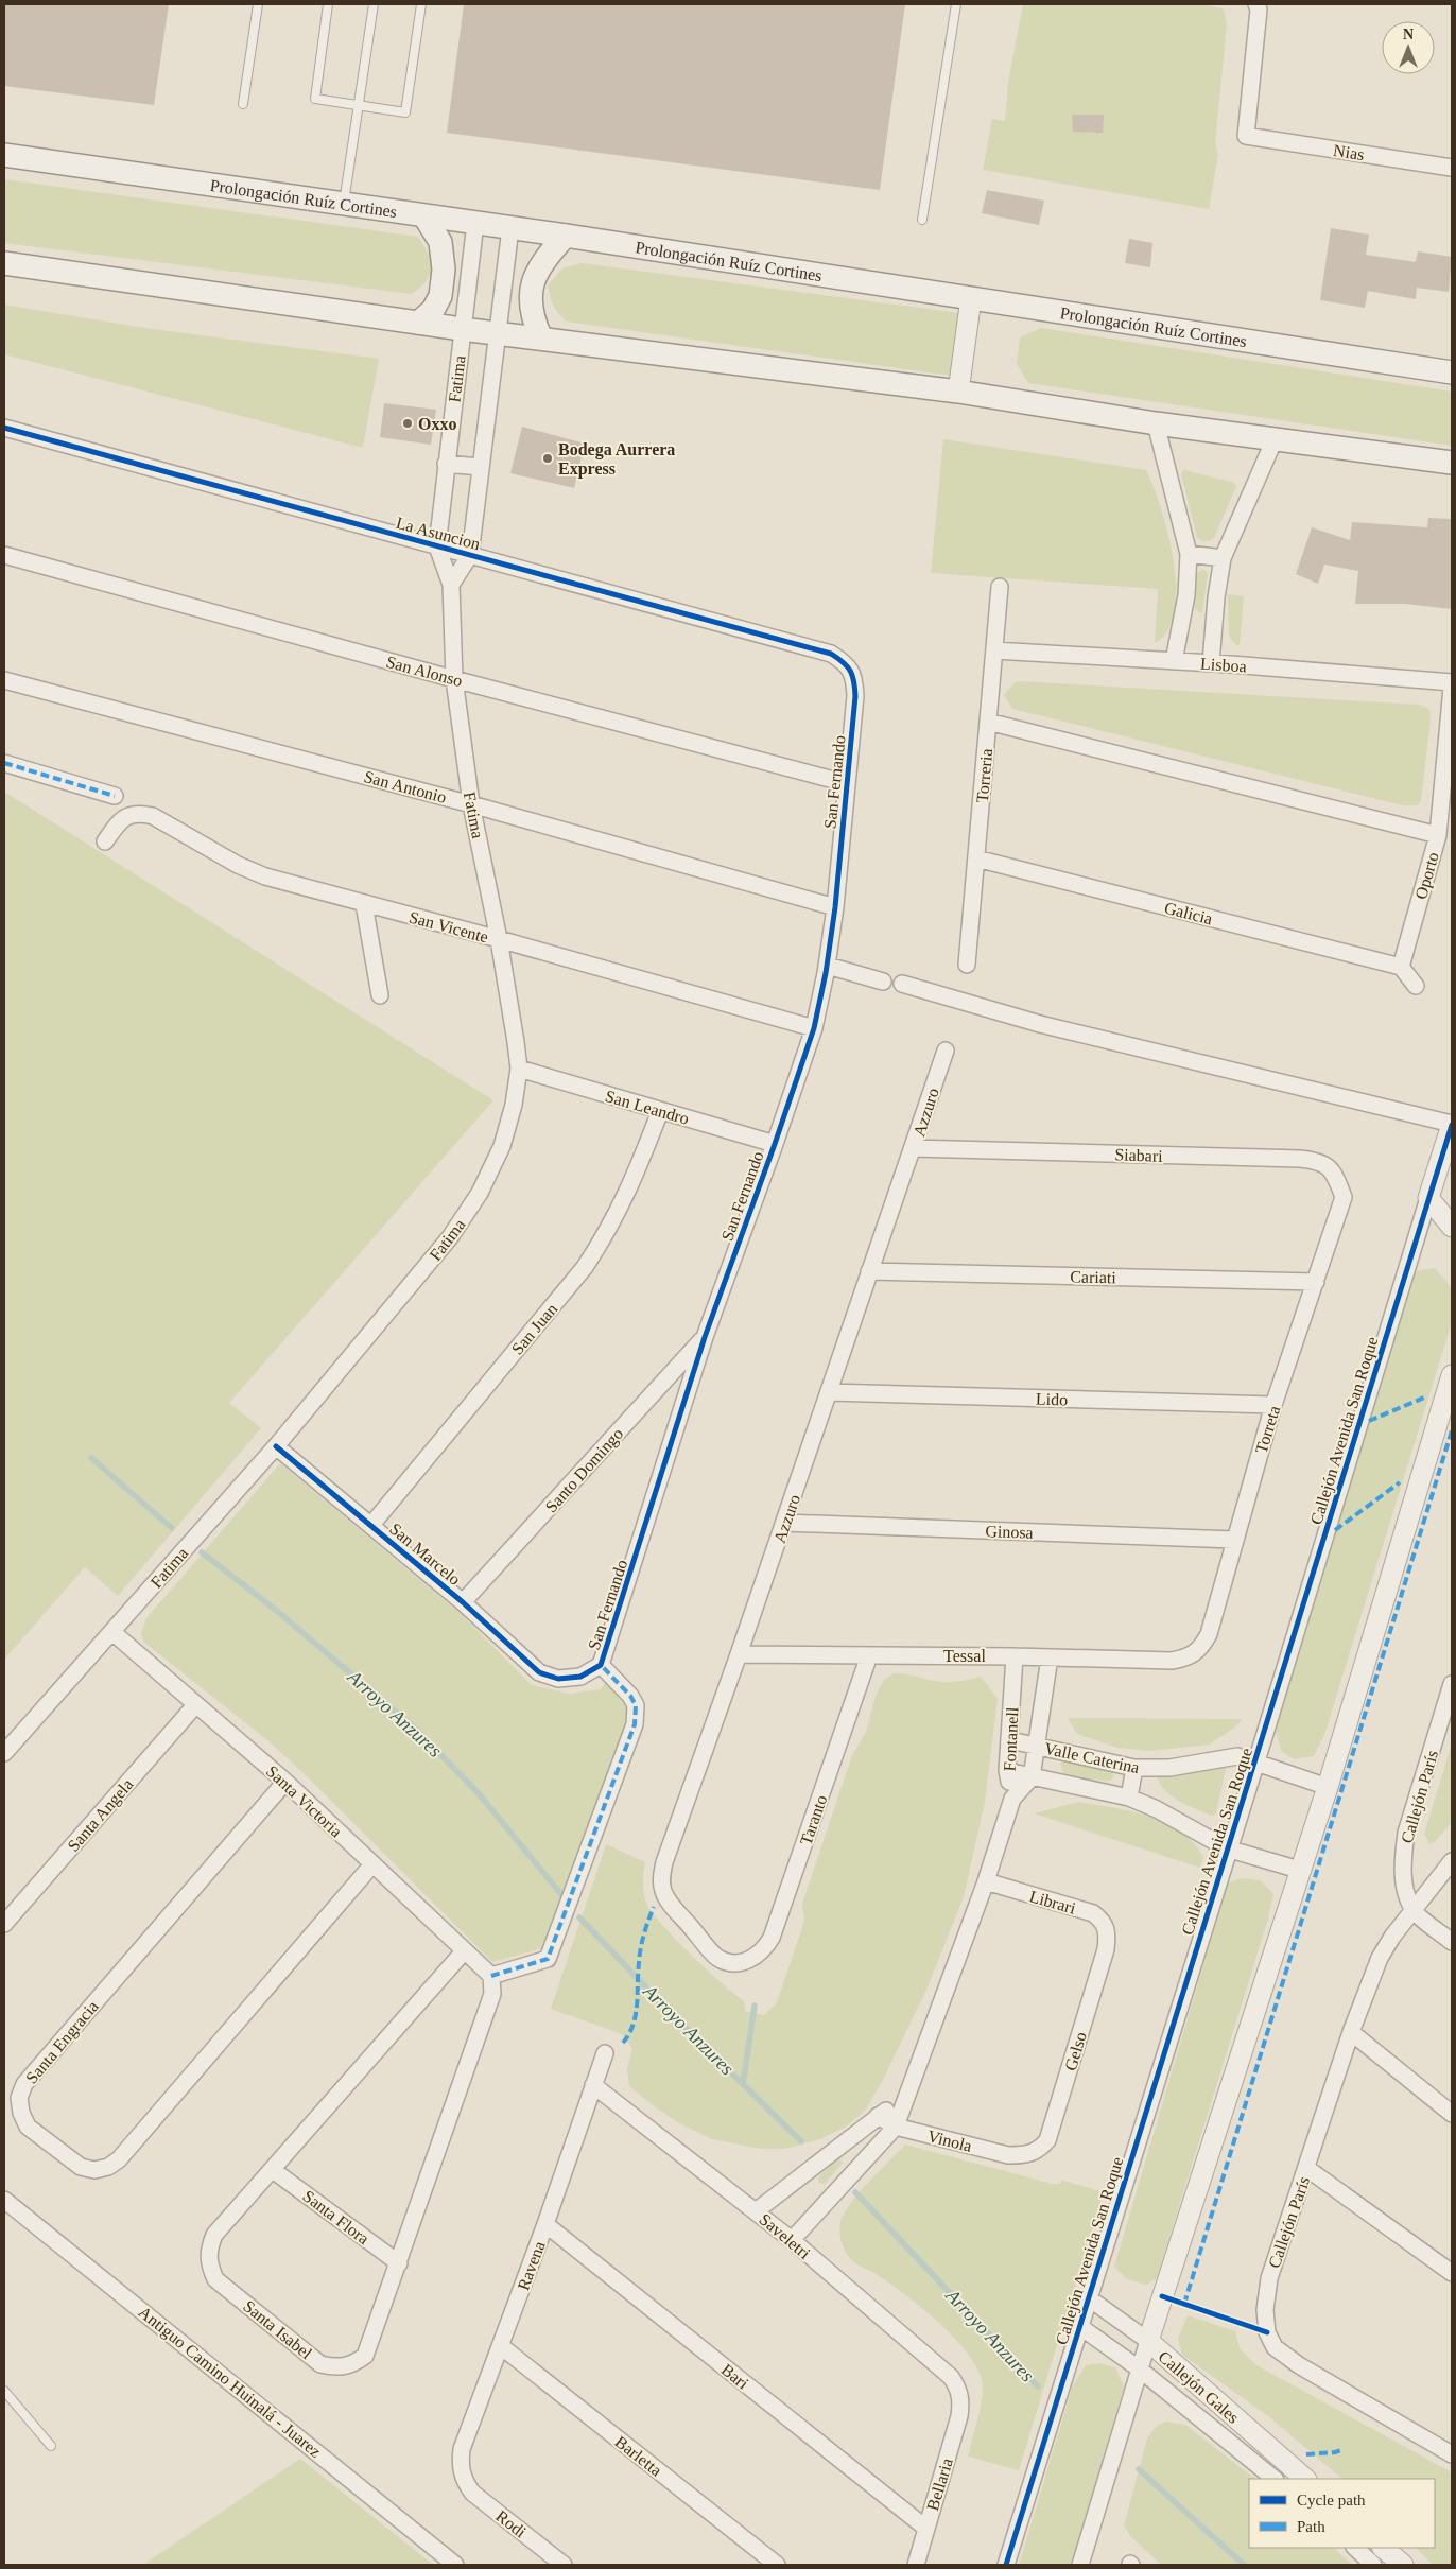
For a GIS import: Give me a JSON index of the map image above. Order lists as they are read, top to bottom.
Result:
{
  "streets": {
    "main road": ["Prolongación Ruíz Cortines"],
    "street": [
      "Nias",
      "Fatima",
      "La Asuncion",
      "Lisboa",
      "San Alonso",
      "Torreria",
      "San Fernando",
      "San Antonio",
      "Oporto",
      "Galicia",
      "San Vicente",
      "San Leandro",
      "Azzuro",
      "Siabari",
      "Cariati",
      "San Juan",
      "Lido",
      "Torreta",
      "Callejón Avenida San Roque",
      "Santo Domingo",
      "Ginosa",
      "San Marcelo",
      "Tessal",
      "Fontanell",
      "Valle Caterina",
      "Callejón París",
      "Santa Victoria",
      "Santa Angela",
      "Taranto",
      "Librari",
      "Santa Engracia",
      "Gelso",
      "Vinola",
      "Santa Flora",
      "Saveletri",
      "Ravena",
      "Santa Isabel",
      "Bari",
      "Antiguo Camino Huinalá - Juarez",
      "Callejón Gales",
      "Barletta",
      "Bellaria",
      "Rodi"
    ]
  },
  "crossings": [
    ["Prolongación Ruíz Cortines", "Fatima"],
    ["Fatima", "La Asuncion"],
    ["Fatima", "San Alonso"],
    ["Fatima", "San Antonio"],
    ["Fatima", "San Vicente"],
    ["Fatima", "San Leandro"],
    ["Fatima", "San Marcelo"],
    ["Fatima", "Santa Victoria"],
    ["La Asuncion", "San Fernando"],
    ["Lisboa", "Torreria"],
    ["San Alonso", "San Fernando"],
    ["Torreria", "Galicia"],
    ["San Fernando", "San Antonio"],
    ["San Fernando", "San Vicente"],
    ["San Fernando", "San Leandro"],
    ["San Fernando", "Santo Domingo"],
    ["San Fernando", "San Marcelo"],
    ["Oporto", "Galicia"],
    ["San Leandro", "San Juan"],
    ["Azzuro", "Siabari"],
    ["Azzuro", "Cariati"],
    ["Azzuro", "Lido"],
    ["Azzuro", "Ginosa"],
    ["Azzuro", "Tessal"],
    ["Azzuro", "Taranto"],
    ["Siabari", "Torreta"],
    ["Cariati", "Torreta"],
    ["San Juan", "San Marcelo"],
    ["Lido", "Torreta"],
    ["Torreta", "Ginosa"],
    ["Torreta", "Tessal"],
    ["Callejón Avenida San Roque", "Valle Caterina"],
    ["Callejón Avenida San Roque", "Callejón Gales"],
    ["Santo Domingo", "San Marcelo"],
    ["Tessal", "Fontanell"],
    ["Tessal", "Taranto"],
    ["Fontanell", "Valle Caterina"],
    ["Santa Victoria", "Santa Angela"],
    ["Santa Victoria", "Santa Engracia"],
    ["Santa Victoria", "Santa Isabel"],
    ["Librari", "Gelso"],
    ["Gelso", "Vinola"],
    ["Santa Flora", "Santa Isabel"],
    ["Saveletri", "Ravena"],
    ["Saveletri", "Bellaria"],
    ["Ravena", "Bari"],
    ["Ravena", "Barletta"],
    ["Ravena", "Rodi"],
    ["Bari", "Bellaria"]
  ],
  "water": ["Arroyo Anzures"],
  "places": ["Oxxo", "Bodega Aurrera Express"],
  "legend": ["Cycle path", "Path"],
  "north": "top"
}
